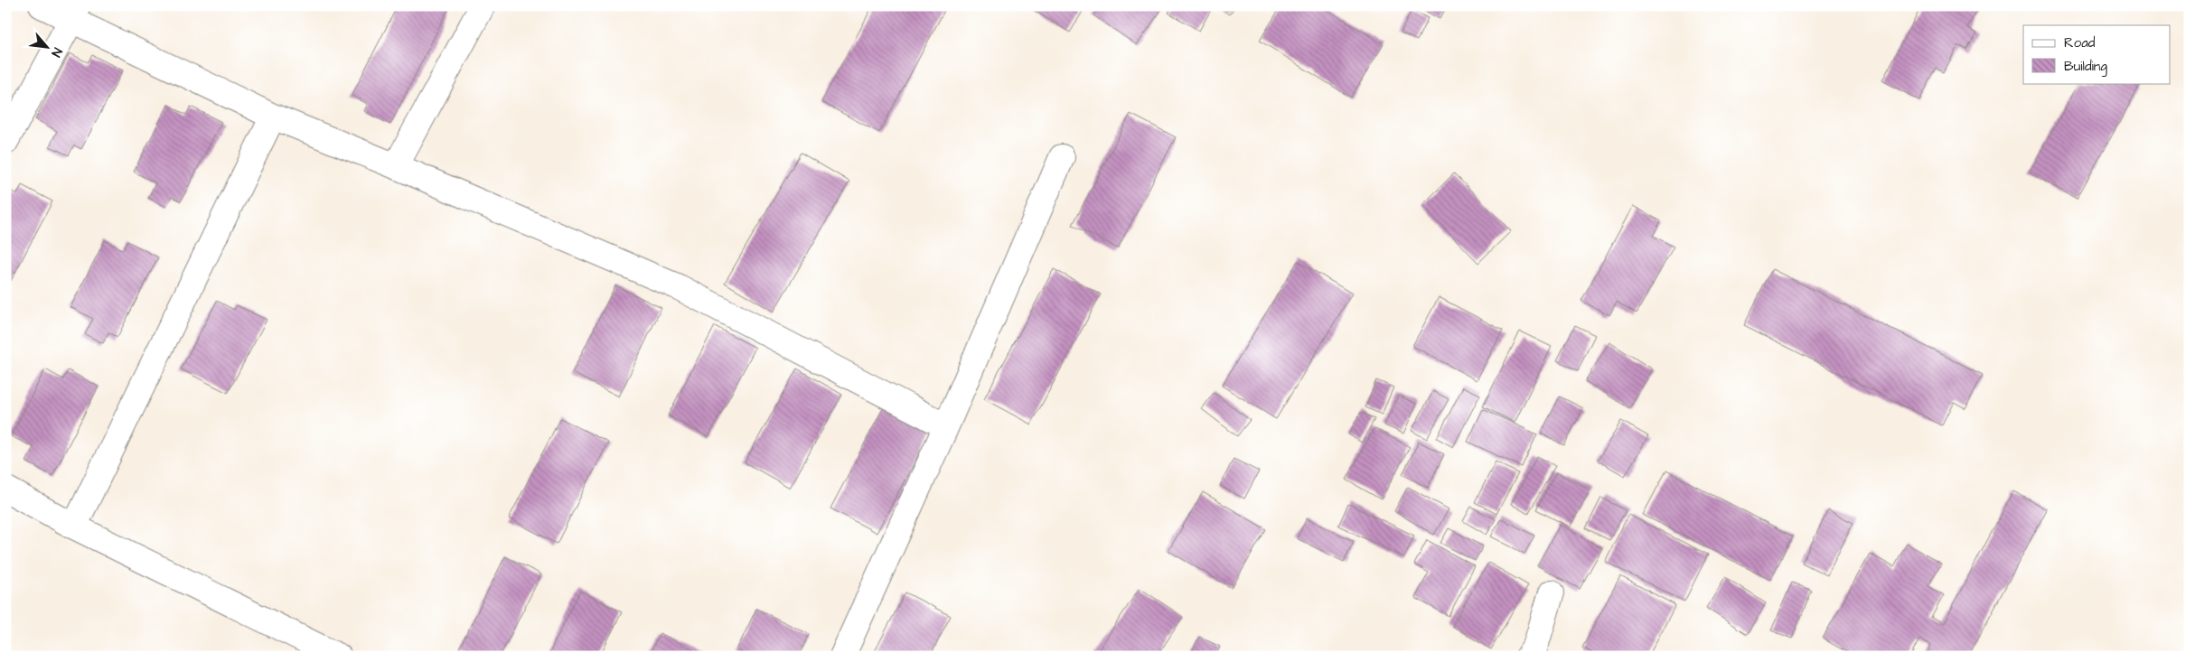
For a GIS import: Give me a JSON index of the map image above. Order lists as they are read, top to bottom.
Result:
{
  "legend": ["Road", "Building"],
  "north": "bottom right"
}
